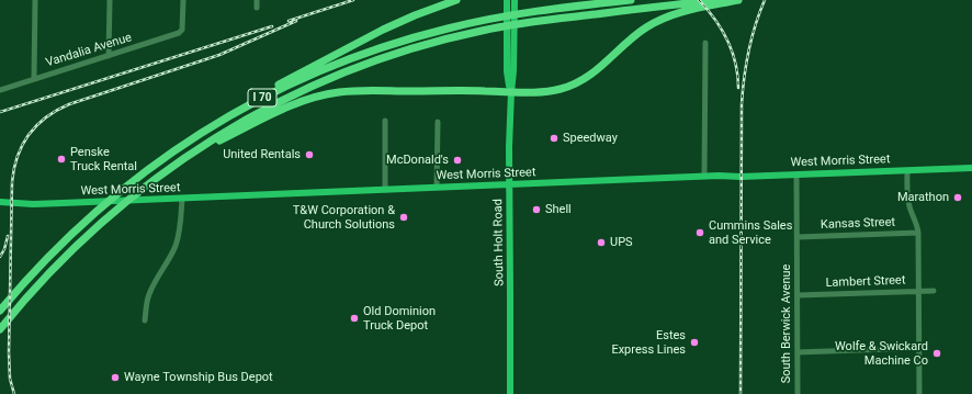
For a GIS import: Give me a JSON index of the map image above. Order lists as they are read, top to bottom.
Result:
{
  "streets": {
    "highway": ["I 70"],
    "main road": ["West Morris Street", "South Holt Road"],
    "street": [
      "Vandalia Avenue",
      "Kansas Street",
      "Lambert Street",
      "South Berwick Avenue"
    ]
  },
  "crossings": [
    ["West Morris Street", "South Holt Road"],
    ["West Morris Street", "South Berwick Avenue"],
    ["Kansas Street", "South Berwick Avenue"],
    ["Lambert Street", "South Berwick Avenue"]
  ],
  "places": [
    "Speedway",
    "United Rentals",
    "Penske Truck Rental",
    "McDonald's",
    "Marathon",
    "Shell",
    "T&W Corporation & Church Solutions",
    "Cummins Sales and Service",
    "UPS",
    "Old Dominion Truck Depot",
    "Estes Express Lines",
    "Wolfe & Swickard Machine Co",
    "Wayne Township Bus Depot"
  ]
}
